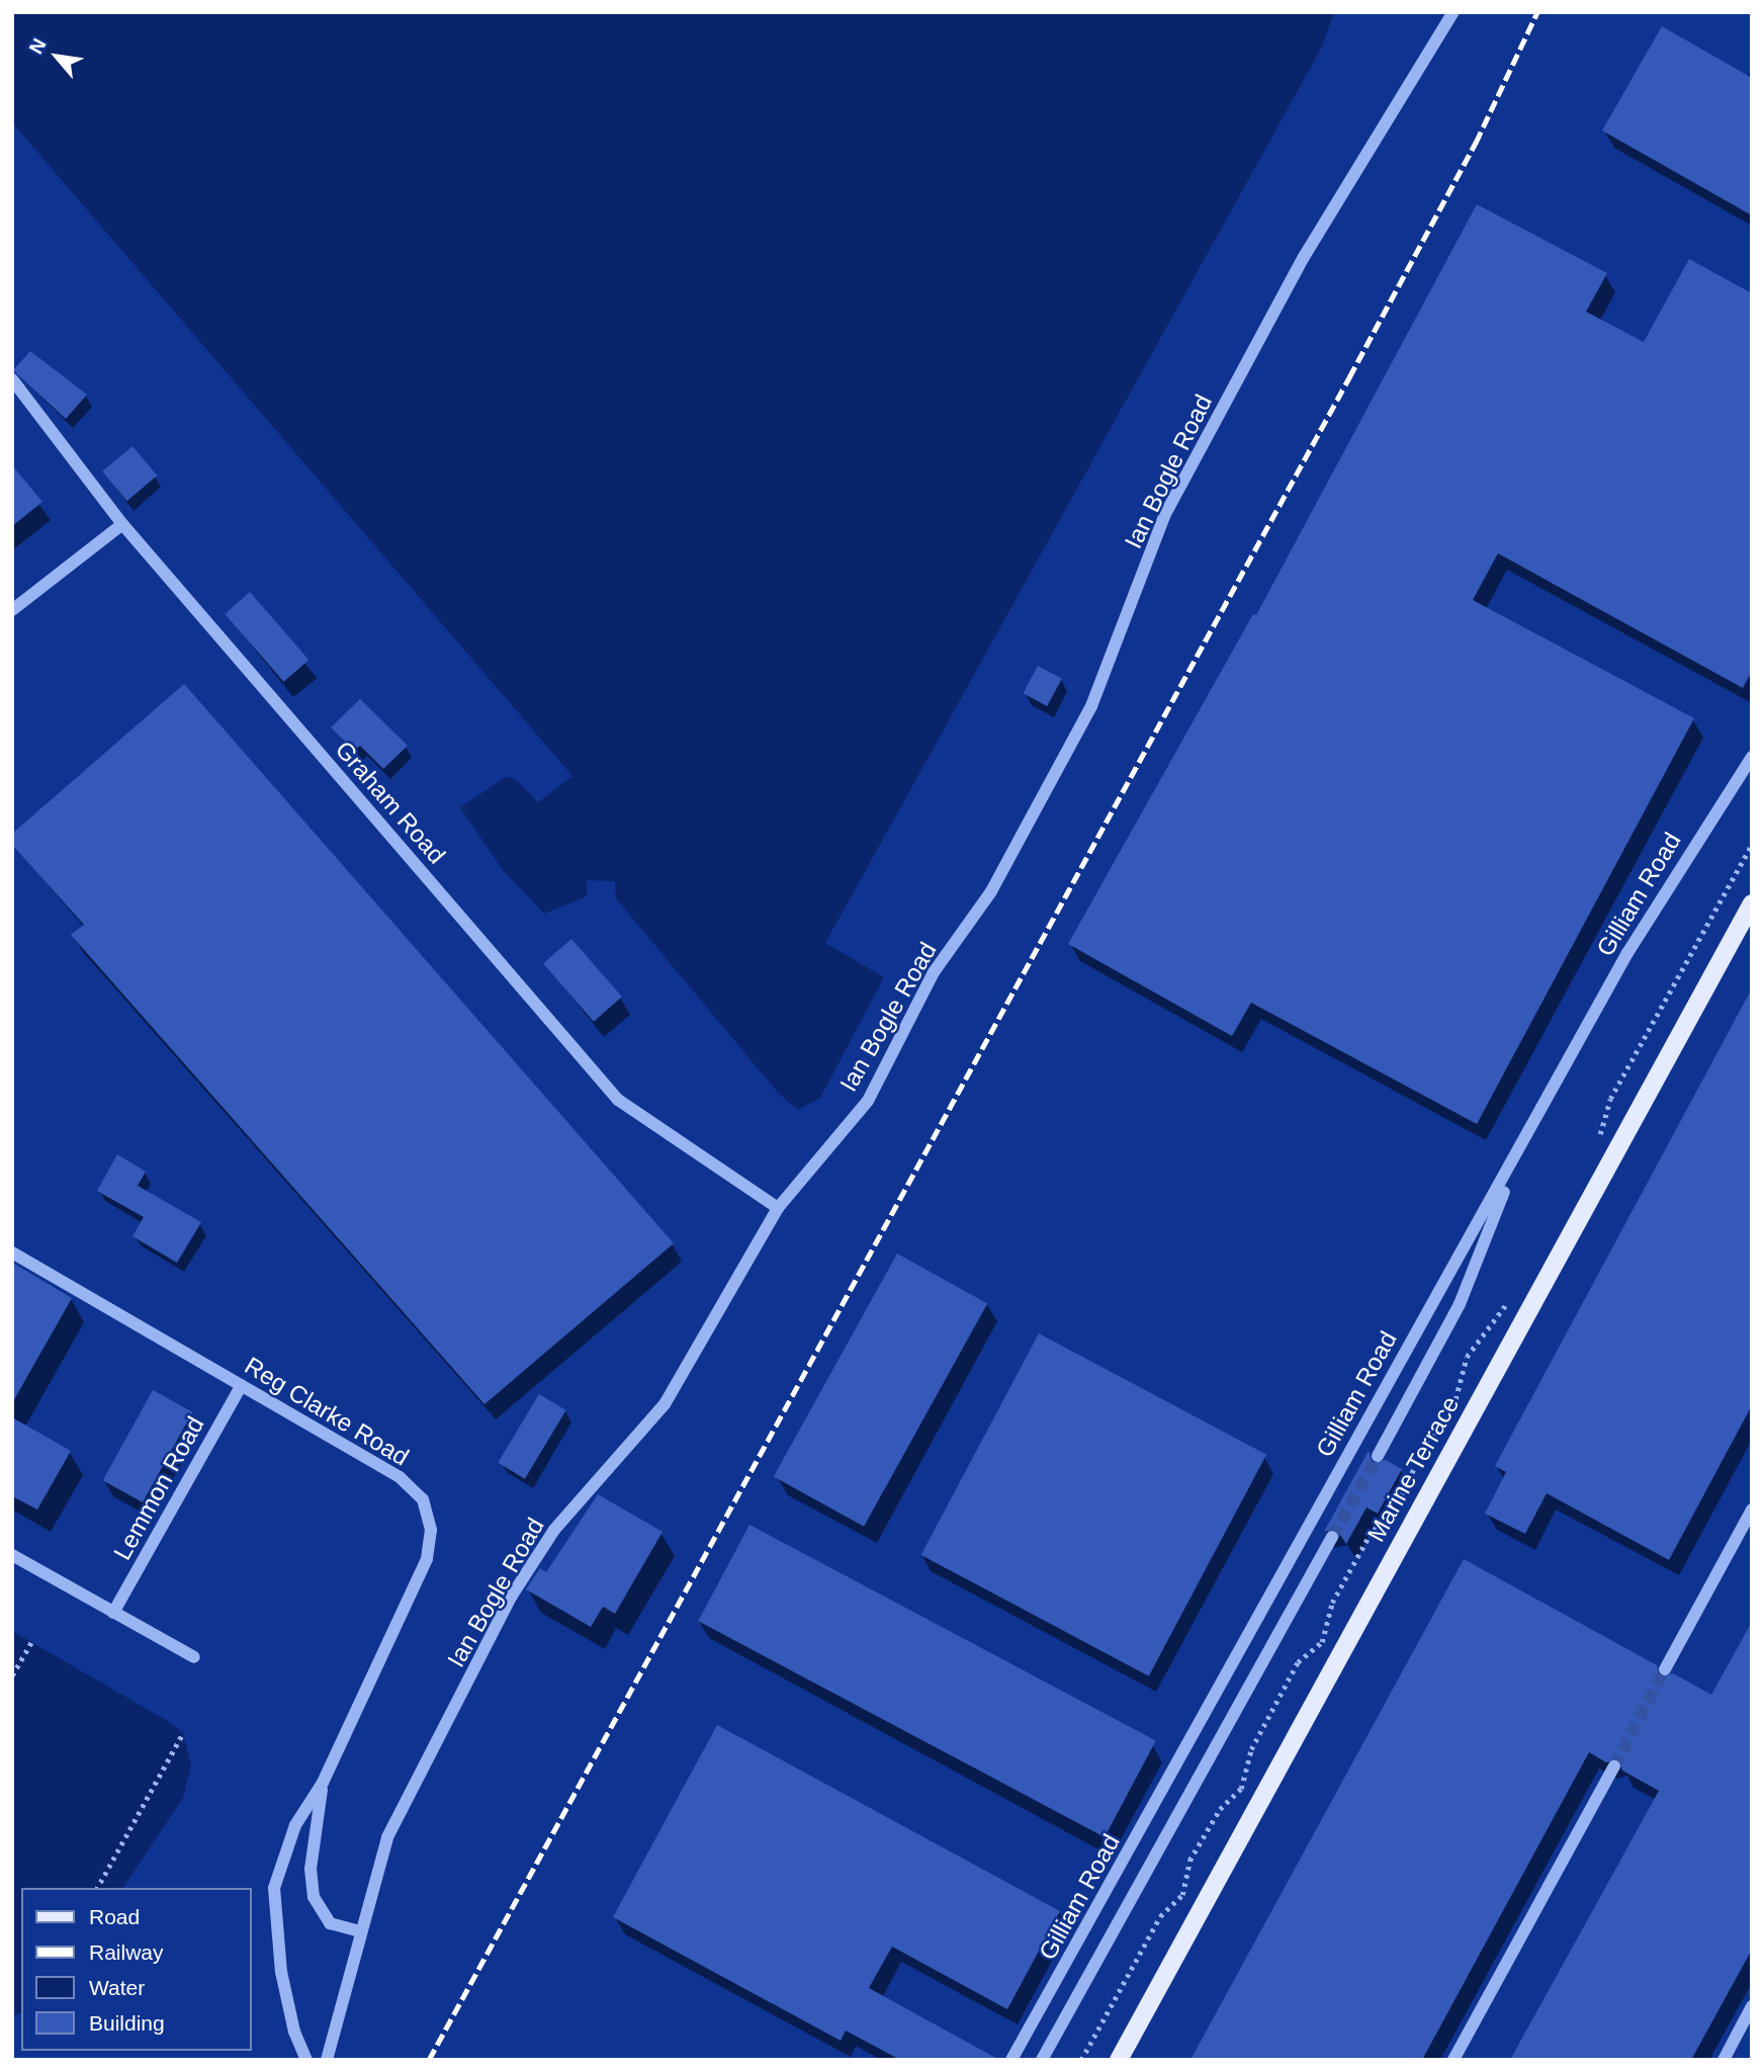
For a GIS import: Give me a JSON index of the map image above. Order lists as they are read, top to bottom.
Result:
{
  "streets": {
    "main road": ["Marine Terrace"],
    "street": [
      "Ian Bogle Road",
      "Graham Road",
      "Gilliam Road",
      "Reg Clarke Road",
      "Lemmon Road"
    ]
  },
  "crossings": [
    ["Ian Bogle Road", "Graham Road"],
    ["Reg Clarke Road", "Lemmon Road"]
  ],
  "legend": [
    "Road",
    "Railway",
    "Water",
    "Building"
  ],
  "north": "top left"
}
